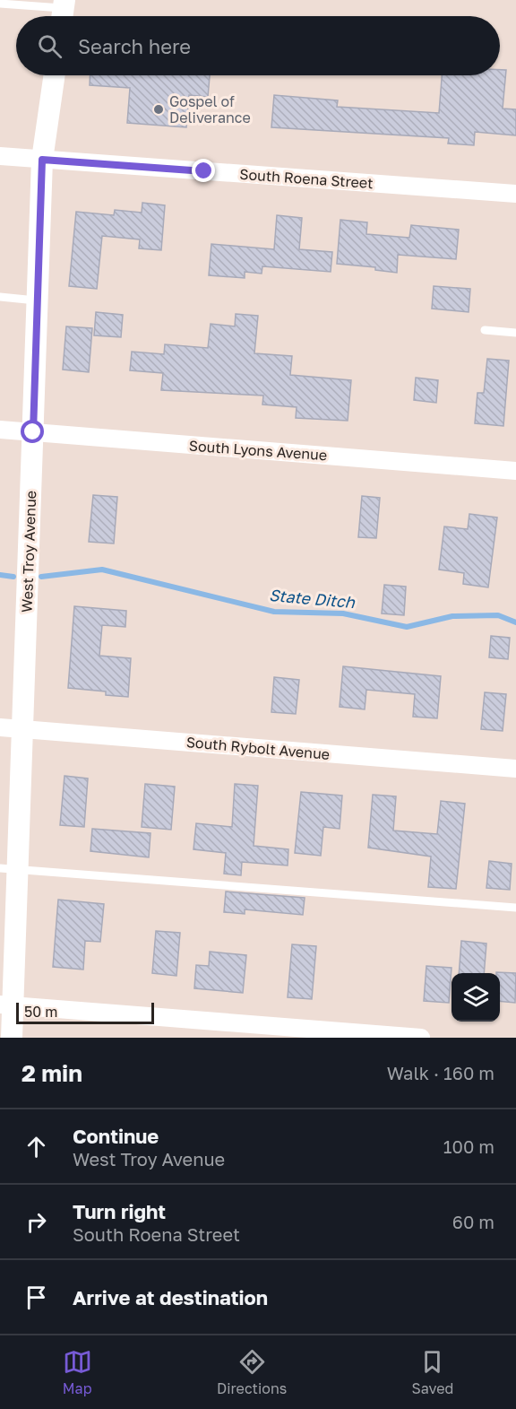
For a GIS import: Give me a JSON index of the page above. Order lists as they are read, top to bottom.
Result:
{
  "streets": {
    "street": [
      "South Roena Street",
      "South Lyons Avenue",
      "West Troy Avenue",
      "South Rybolt Avenue"
    ]
  },
  "crossings": [
    ["South Roena Street", "West Troy Avenue"],
    ["South Lyons Avenue", "West Troy Avenue"],
    ["West Troy Avenue", "South Rybolt Avenue"]
  ],
  "water": ["State Ditch"],
  "places": ["Gospel of Deliverance"],
  "scale_bar": "50 m",
  "page": {
    "search": "Search here",
    "scale": "50 m",
    "heading": ["2 min", "Walk · 160 m"],
    "list": [
      ["Continue", "West Troy Avenue", "100 m"],
      ["Turn right", "South Roena Street", "60 m"],
      "Arrive at destination"
    ],
    "nav": ["Map", "Directions", "Saved"]
  }
}
